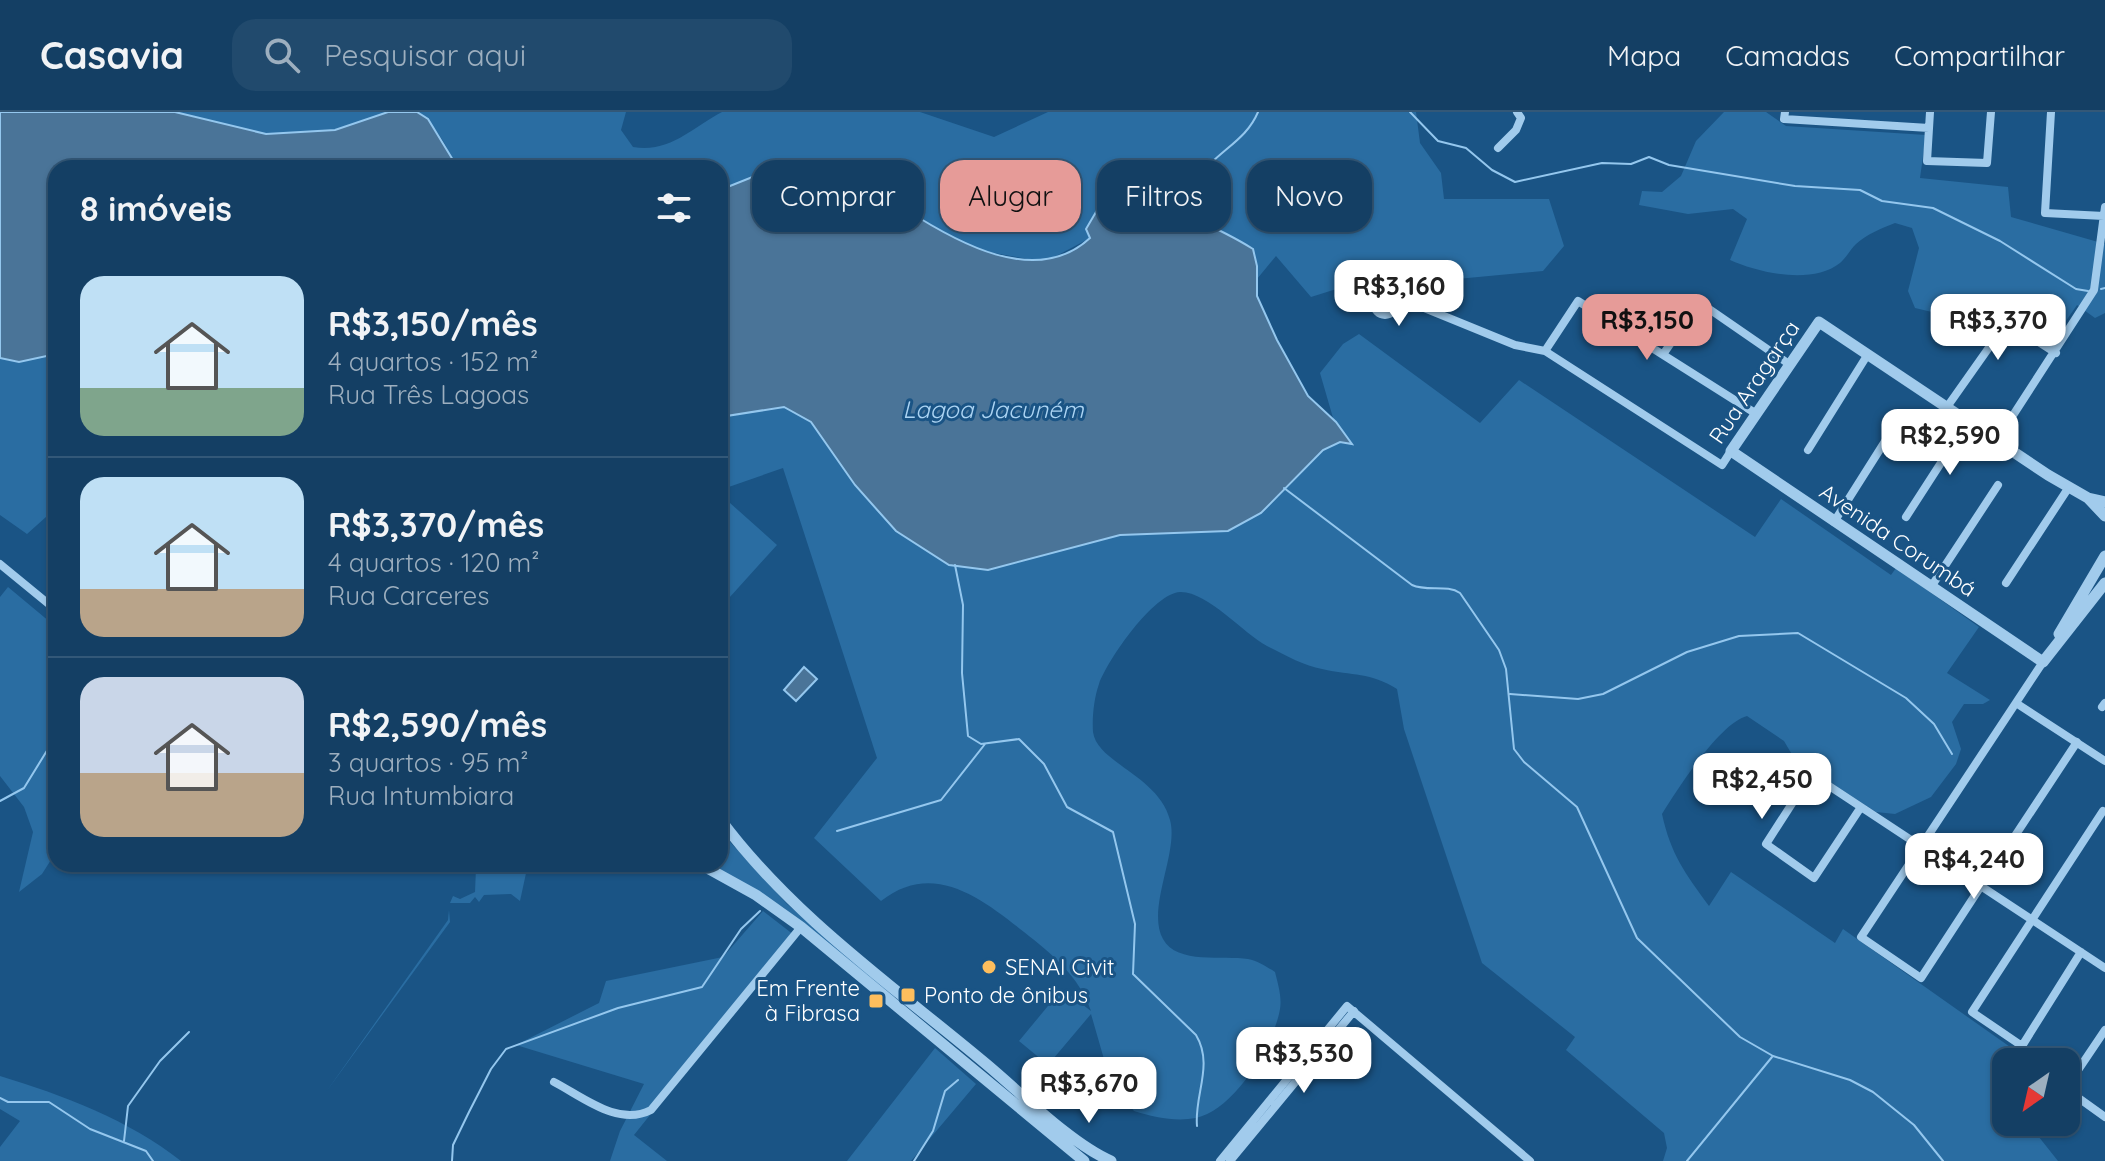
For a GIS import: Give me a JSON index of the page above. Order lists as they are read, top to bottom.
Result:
{
  "streets": {
    "street": ["Rua Aragarça", "Avenida Corumbá"]
  },
  "crossings": [
    ["Rua Aragarça", "Avenida Corumbá"]
  ],
  "water": ["Lagoa Jacuném"],
  "places": {
    "other": ["SENAI Civit"],
    "transit": ["Ponto de ônibus", "Em Frente à Fibrasa"]
  },
  "north": "bottom left",
  "page": {
    "header": "Casavia",
    "search": "Pesquisar aqui",
    "nav": ["Mapa", "Camadas", "Compartilhar"],
    "chip": [
      "Comprar",
      "Alugar",
      "Filtros",
      "Novo"
    ],
    "heading": "8 imóveis",
    "list": [
      {
        "name": "R$3,150/mês",
        "note": "4 quartos · 152 m² · Rua Três Lagoas"
      },
      {
        "name": "R$3,370/mês",
        "note": "4 quartos · 120 m² · Rua Carceres"
      },
      {
        "name": "R$2,590/mês",
        "note": "3 quartos · 95 m² · Rua Intumbiara"
      }
    ],
    "price": [
      "R$3,160",
      "R$3,150",
      "R$3,370",
      "R$2,590",
      "R$2,450",
      "R$4,240",
      "R$3,530",
      "R$3,670"
    ]
  }
}
